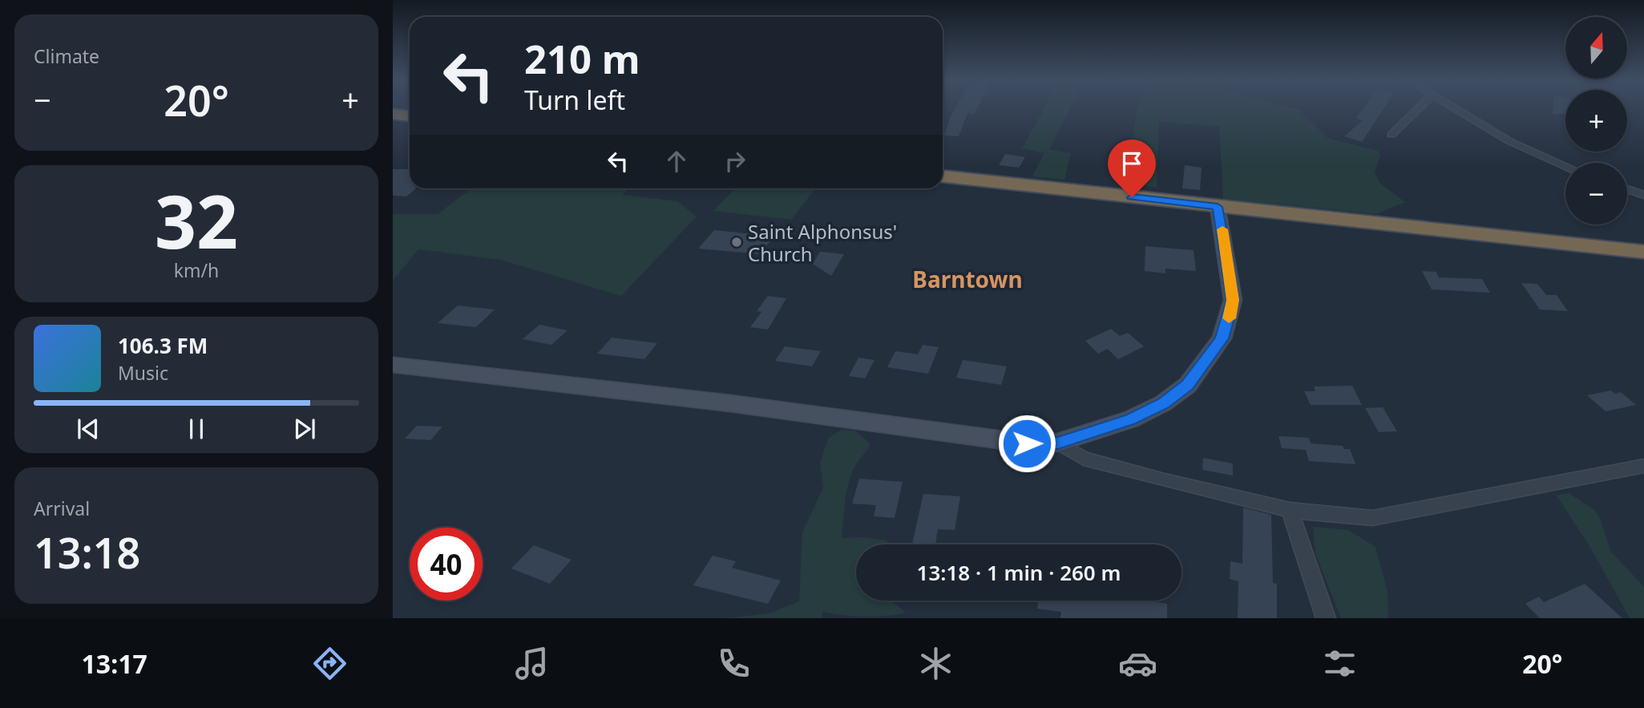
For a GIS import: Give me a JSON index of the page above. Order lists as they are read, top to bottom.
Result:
{
  "districts": ["Barntown"],
  "places": ["Saint Alphonsus' Church"],
  "north": "top",
  "page": {
    "tile": [
      "Climate",
      ["32", "km/h"],
      ["Arrival", "13:18"]
    ],
    "map_buttons": ["+", "−"],
    "turn": ["210 m", "Turn left"],
    "heat": ["−", "20°", "+"],
    "song": ["106.3 FM", "Music"],
    "limit": "40",
    "trip": "13:18 · 1 min · 260 m",
    "tabs": ["13:17", "20°"]
  }
}
